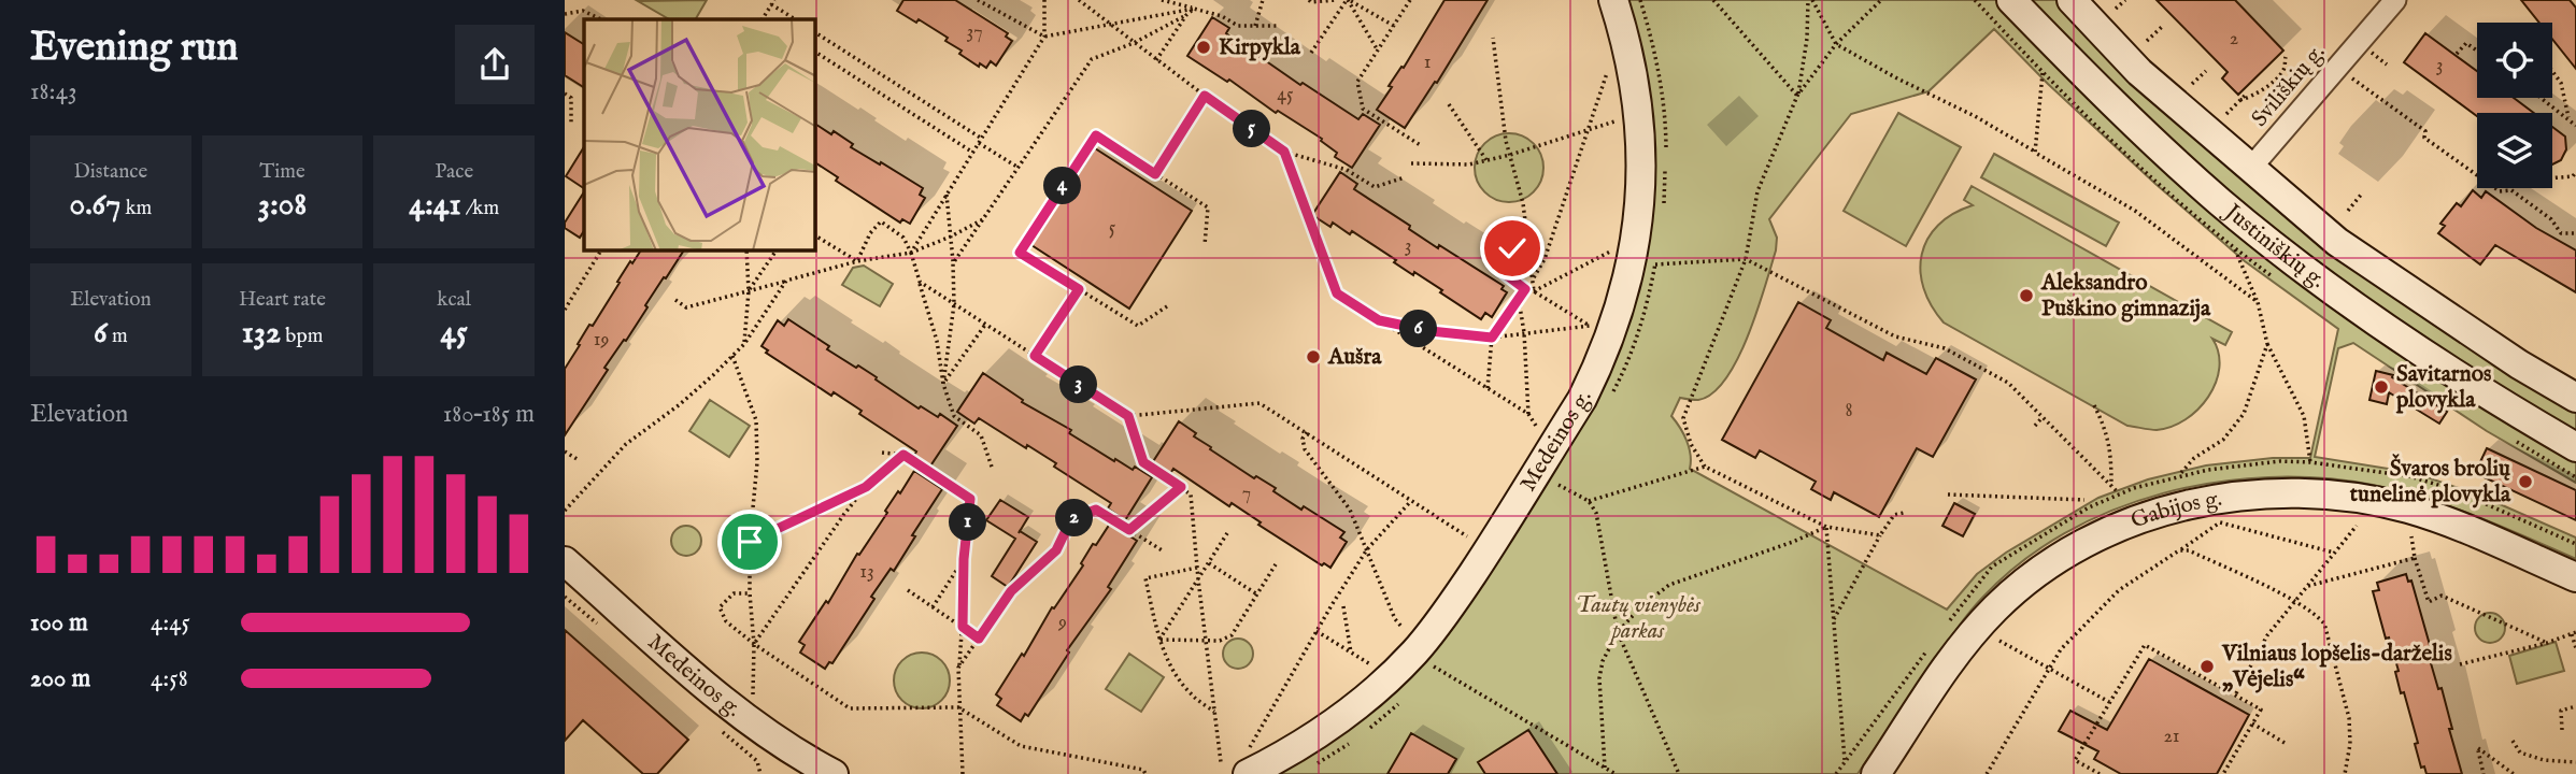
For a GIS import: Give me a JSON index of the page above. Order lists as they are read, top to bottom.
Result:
{
  "streets": {
    "street": [
      "Sviliškių g.",
      "Justiniškių g.",
      "Medeinos g.",
      "Gabijos g."
    ]
  },
  "crossings": [
    ["Sviliškių g.", "Justiniškių g."]
  ],
  "parks": ["Tautų vienybės parkas"],
  "places": [
    "Kirpykla",
    "Aleksandro Puškino gimnazija",
    "Aušra",
    "Savitarnos plovykla",
    "Švaros brolių tunelinė plovykla",
    "Vilniaus lopšelis-darželis „Vėjelis“"
  ],
  "house_numbers": [
    "37",
    "2",
    "1",
    "3",
    "45",
    "5",
    "3",
    "19",
    "8",
    "7",
    "13",
    "9",
    "21"
  ],
  "page": {
    "heading": ["Evening run", "18:43"],
    "pins": [
      "5",
      "4",
      "6",
      "3",
      "2",
      "1"
    ],
    "stats": [
      ["Distance", "0.67 km"],
      ["Time", "3:08"],
      ["Pace", "4:41 /km"],
      ["Elevation", "6 m"],
      ["Heart rate", "132 bpm"],
      ["kcal", "45"]
    ],
    "chart": ["Elevation", "180–185 m"],
    "list": [
      {
        "name": "100 m",
        "note": "4:45"
      },
      {
        "name": "200 m",
        "note": "4:58"
      }
    ]
  }
}
